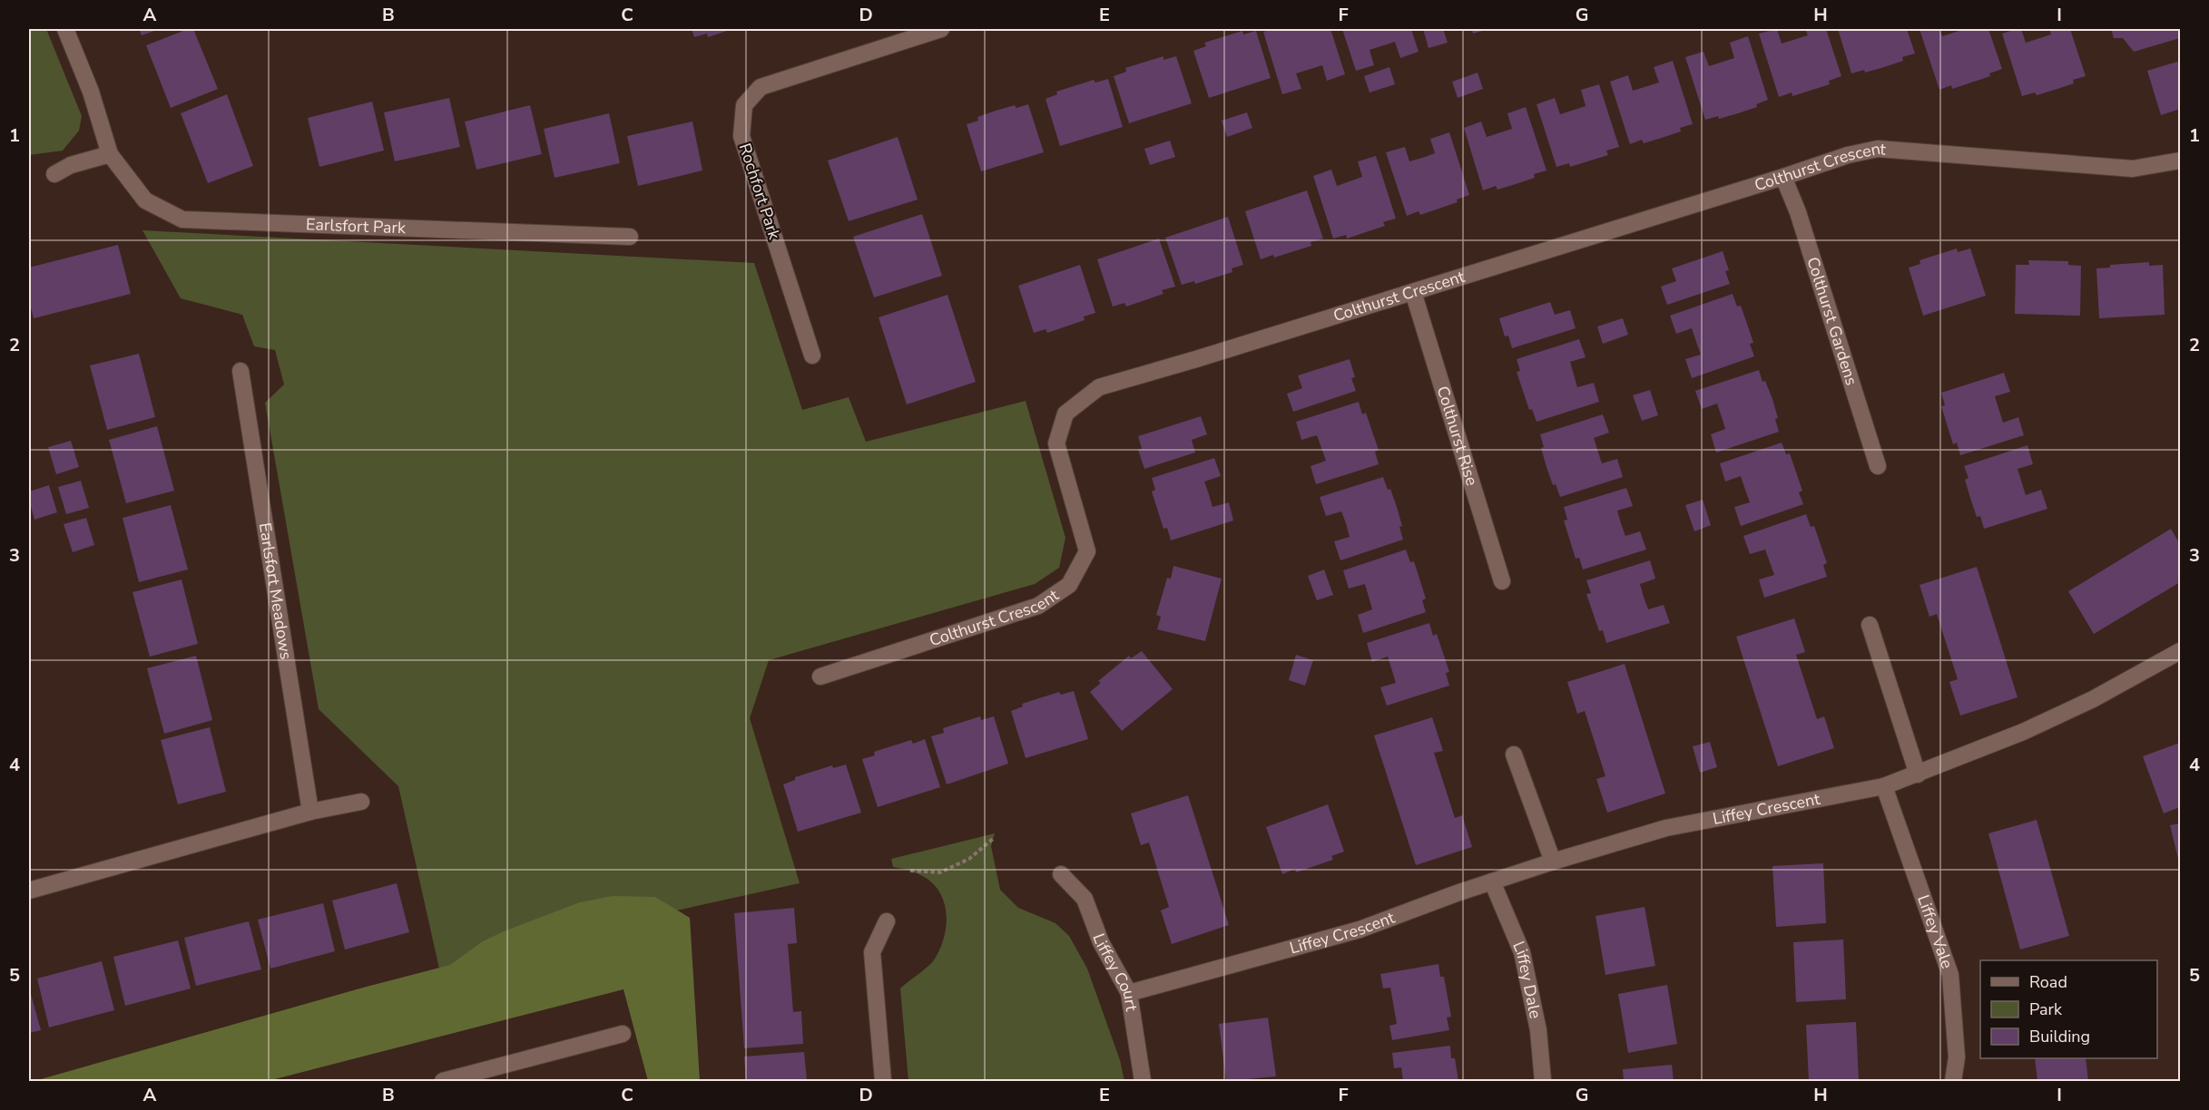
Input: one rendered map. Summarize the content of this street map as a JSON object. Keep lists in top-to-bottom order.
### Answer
{
  "streets": {
    "street": [
      "Colthurst Crescent",
      "Rochfort Park",
      "Earlsfort Park",
      "Colthurst Gardens",
      "Colthurst Rise",
      "Earlsfort Meadows",
      "Liffey Crescent",
      "Liffey Vale",
      "Liffey Court",
      "Liffey Dale"
    ]
  },
  "crossings": [
    ["Colthurst Crescent", "Colthurst Gardens"],
    ["Colthurst Crescent", "Colthurst Rise"],
    ["Liffey Crescent", "Liffey Vale"],
    ["Liffey Crescent", "Liffey Court"],
    ["Liffey Crescent", "Liffey Dale"]
  ],
  "legend": ["Road", "Park", "Building"],
  "grid": {
    "columns": [
      "A",
      "B",
      "C",
      "D",
      "E",
      "F",
      "G",
      "H",
      "I"
    ],
    "rows": [
      "1",
      "2",
      "3",
      "4",
      "5"
    ]
  }
}
